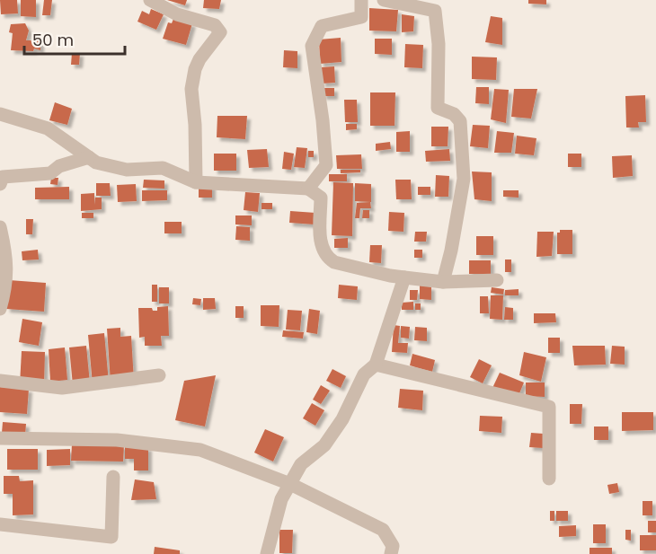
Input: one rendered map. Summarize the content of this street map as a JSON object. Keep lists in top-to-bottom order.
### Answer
{
  "scale_bar": "50 m"
}
